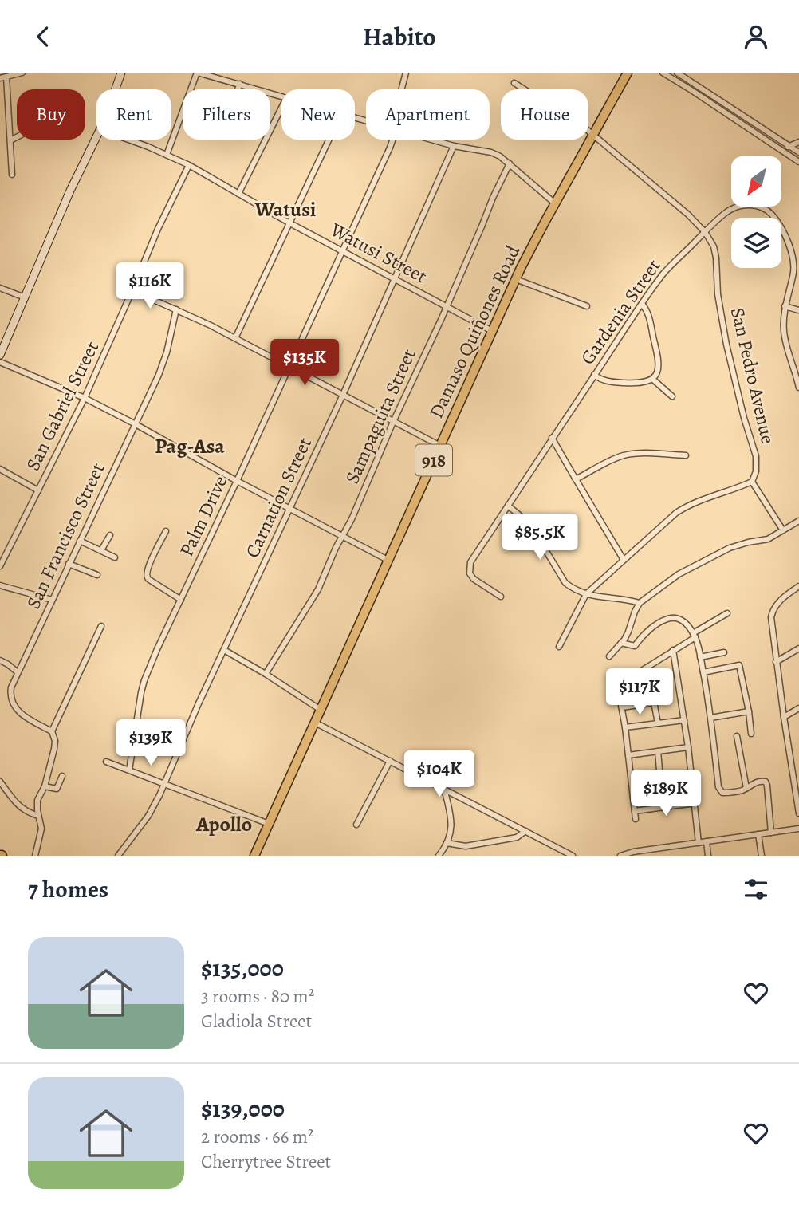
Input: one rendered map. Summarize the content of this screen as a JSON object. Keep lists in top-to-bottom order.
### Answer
{
  "streets": {
    "main road": ["Damaso Quiñones Road", "918"],
    "street": [
      "Watusi Street",
      "Gardenia Street",
      "San Pedro Avenue",
      "San Gabriel Street",
      "Sampaguita Street",
      "Carnation Street",
      "Palm Drive",
      "San Francisco Street"
    ]
  },
  "crossings": [
    ["Watusi Street", "Damaso Quiñones Road"],
    ["Watusi Street", "San Gabriel Street"],
    ["Watusi Street", "Sampaguita Street"],
    ["Watusi Street", "Carnation Street"],
    ["Watusi Street", "Palm Drive"],
    ["Gardenia Street", "San Pedro Avenue"],
    ["Damaso Quiñones Road", "San Pedro Avenue"]
  ],
  "districts": ["Watusi", "Pag-Asa", "Apollo"],
  "north": "bottom left",
  "page": {
    "header": "Habito",
    "chip": [
      "Buy",
      "Rent",
      "Filters",
      "New",
      "Apartment",
      "House"
    ],
    "price": [
      "$116K",
      "$135K",
      "$85.5K",
      "$117K",
      "$139K",
      "$104K",
      "$189K"
    ],
    "heading": "7 homes",
    "list": [
      {
        "name": "$135,000",
        "note": "3 rooms · 80 m² · Gladiola Street"
      },
      {
        "name": "$139,000",
        "note": "2 rooms · 66 m² · Cherrytree Street"
      }
    ]
  }
}
